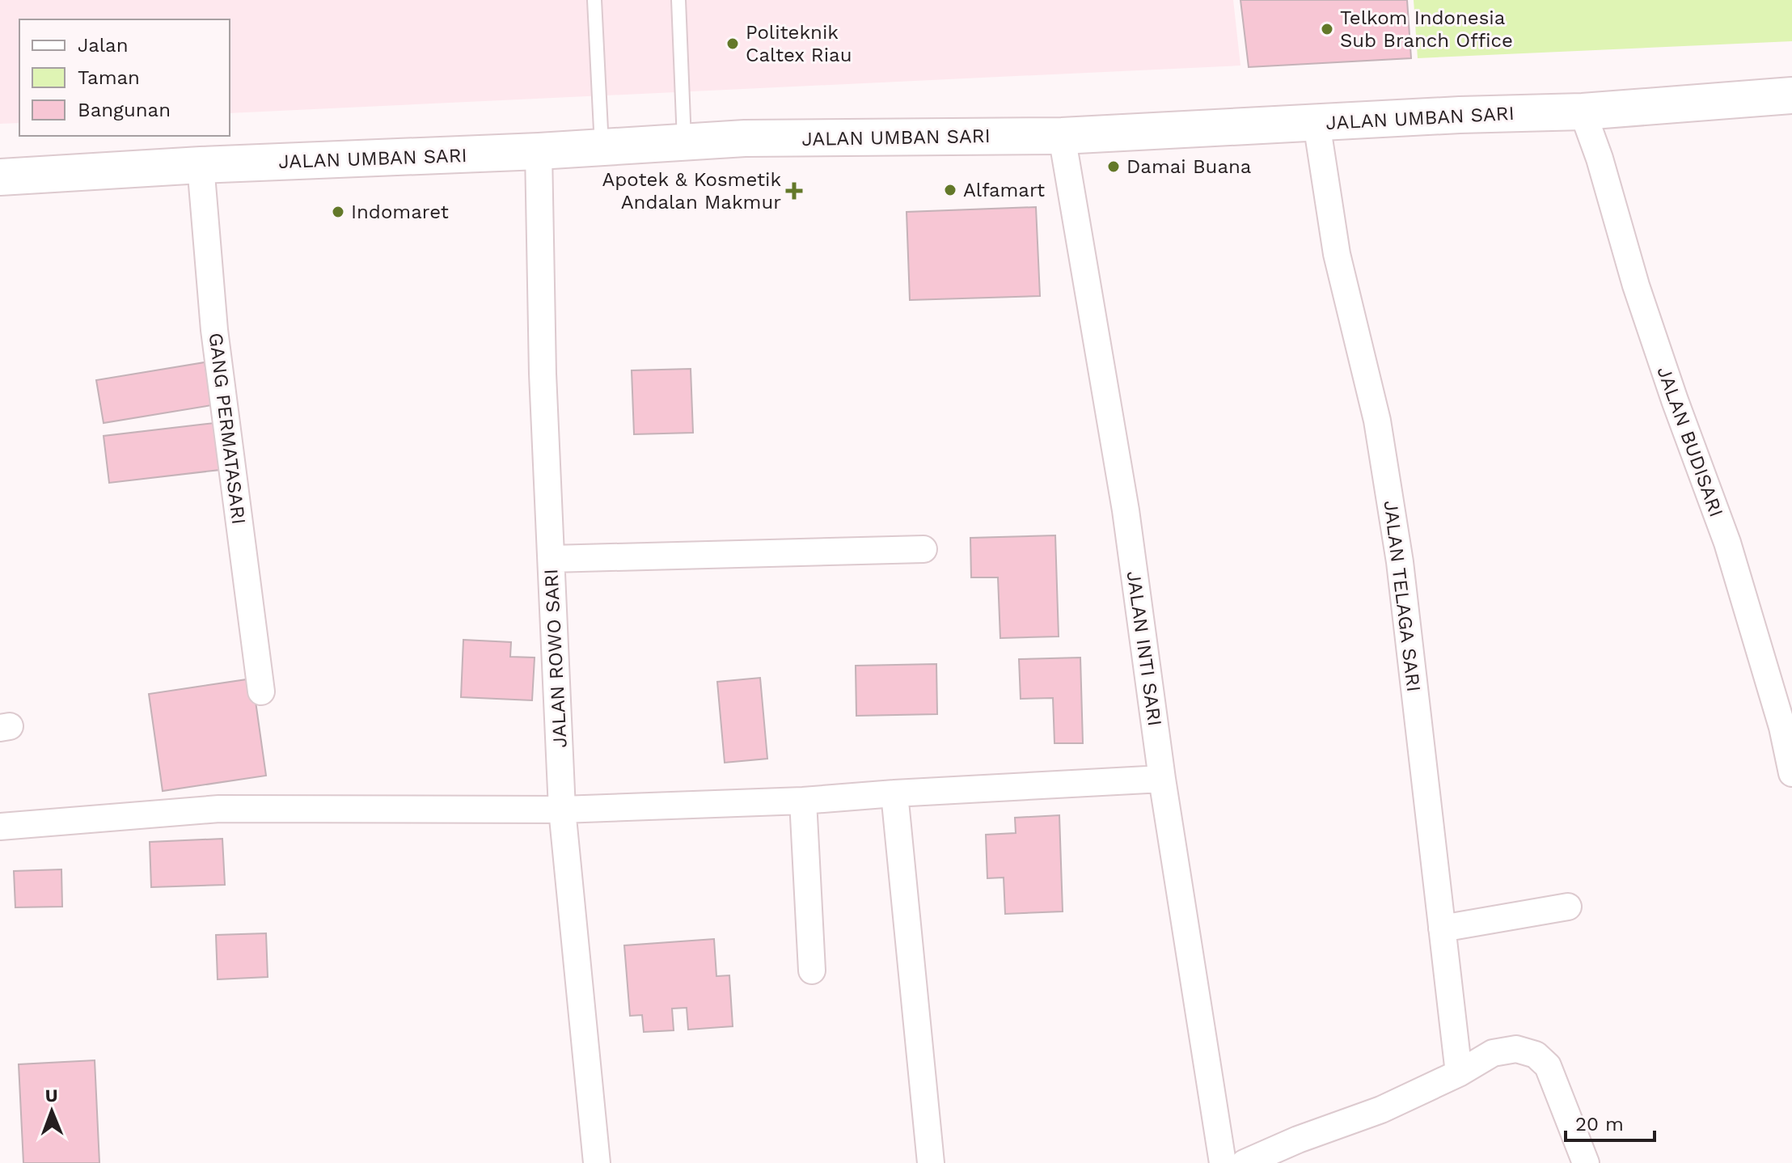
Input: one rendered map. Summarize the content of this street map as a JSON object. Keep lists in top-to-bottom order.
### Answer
{
  "streets": {
    "main road": ["JALAN UMBAN SARI"],
    "street": [
      "GANG PERMATASARI",
      "JALAN BUDISARI",
      "JALAN TELAGA SARI",
      "JALAN INTI SARI",
      "JALAN ROWO SARI"
    ]
  },
  "crossings": [
    ["JALAN UMBAN SARI", "GANG PERMATASARI"],
    ["JALAN UMBAN SARI", "JALAN BUDISARI"],
    ["JALAN UMBAN SARI", "JALAN TELAGA SARI"],
    ["JALAN UMBAN SARI", "JALAN INTI SARI"],
    ["JALAN UMBAN SARI", "JALAN ROWO SARI"]
  ],
  "places": {
    "other": [
      "Telkom Indonesia Sub Branch Office",
      "Politeknik Caltex Riau",
      "Damai Buana",
      "Alfamart",
      "Indomaret"
    ],
    "health": ["Apotek & Kosmetik Andalan Makmur"]
  },
  "legend": ["Jalan", "Taman", "Bangunan"],
  "scale_bar": "20 m",
  "north": "top"
}
